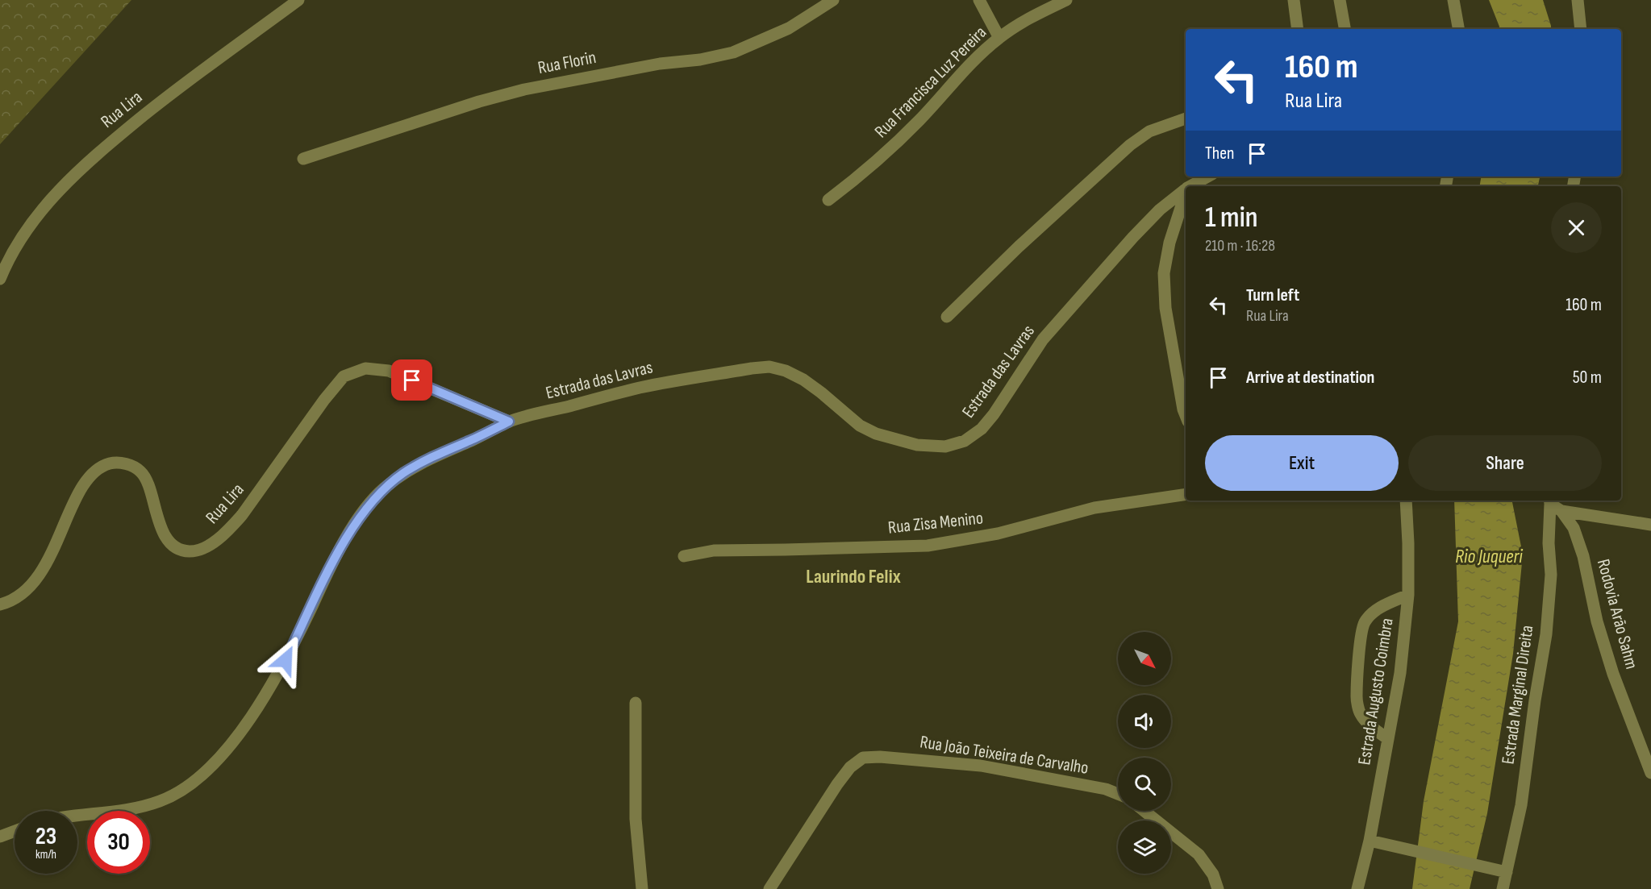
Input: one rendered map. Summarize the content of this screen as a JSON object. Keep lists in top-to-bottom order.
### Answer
{
  "streets": {
    "street": [
      "Rua Florin",
      "Rua Francisca Luz Pereira",
      "Rua Lira",
      "Estrada das Lavras",
      "Rua Zisa Menino",
      "Rodovia Arão Sahm",
      "Estrada Augusto Coimbra",
      "Estrada Marginal Direita",
      "Rua João Teixeira de Carvalho"
    ]
  },
  "crossings": [
    ["Rua Lira", "Estrada das Lavras"],
    ["Rodovia Arão Sahm", "Estrada Marginal Direita"]
  ],
  "districts": ["Laurindo Felix"],
  "water": ["Rio Juqueri"],
  "north": "bottom right",
  "page": {
    "turn": ["160 m", "Rua Lira"],
    "then": "Then",
    "heading": ["1 min", "210 m · 16:28"],
    "list": [
      {
        "name": "Turn left",
        "note": "Rua Lira",
        "value": "160 m"
      },
      {
        "name": "Arrive at destination",
        "value": "50 m"
      }
    ],
    "buttons": ["Exit", "Share"],
    "speed": "23 km/h",
    "limit": "30"
  }
}
